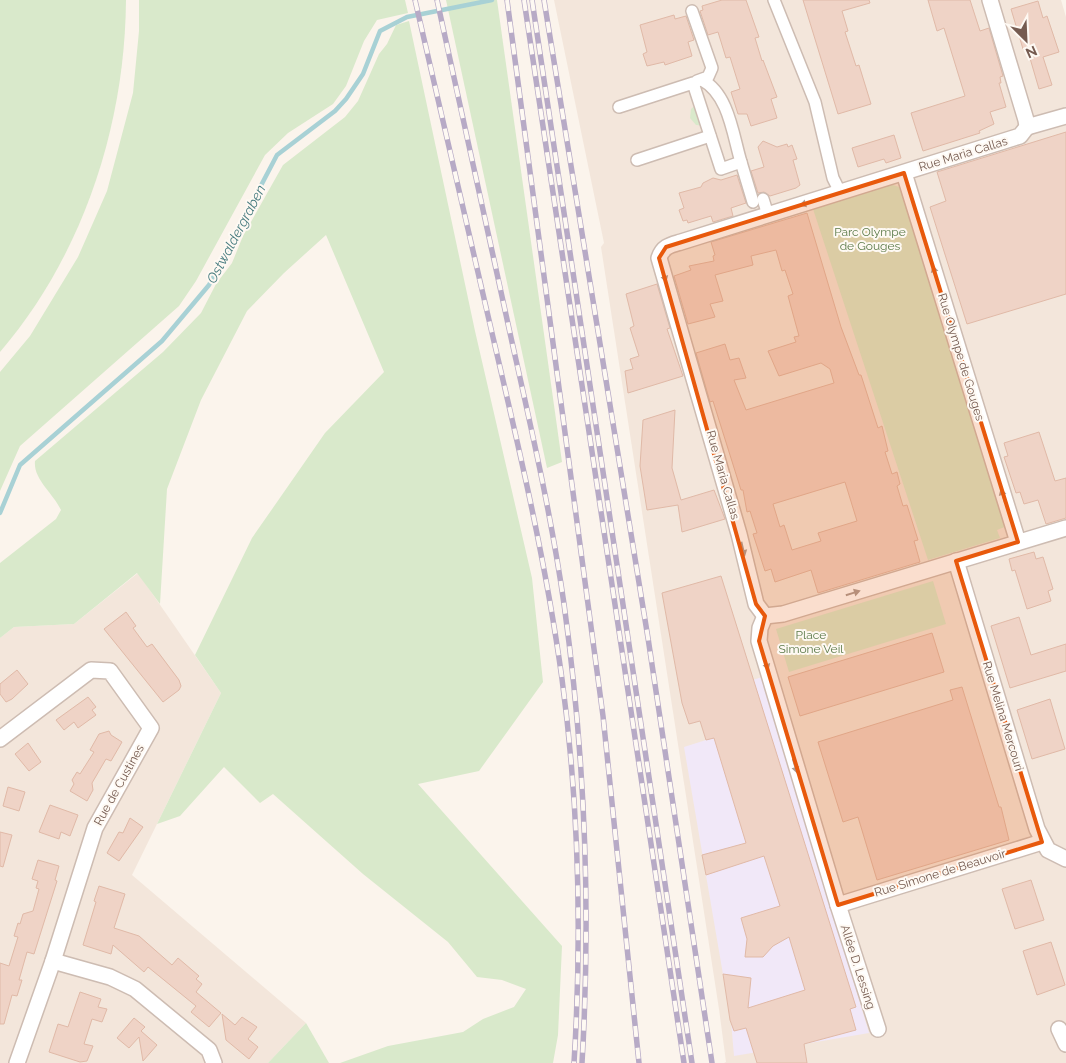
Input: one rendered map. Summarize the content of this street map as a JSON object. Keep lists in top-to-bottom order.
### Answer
{
  "streets": {
    "street": [
      "Rue Maria Callas",
      "Rue Olympe de Gouges",
      "Rue Melina Mercouri",
      "Rue de Custines",
      "Rue Simone de Beauvoir",
      "Allée D. Lessing"
    ]
  },
  "crossings": [
    ["Rue Maria Callas", "Rue Olympe de Gouges"],
    ["Rue Maria Callas", "Allée D. Lessing"],
    ["Rue Melina Mercouri", "Rue Simone de Beauvoir"],
    ["Rue Simone de Beauvoir", "Allée D. Lessing"]
  ],
  "one_way": ["Rue Olympe de Gouges", "Allée D. Lessing"],
  "water": ["Ostwaldergraben"],
  "parks": ["Parc Olympe de Gouges", "Place Simone Veil"],
  "north": "bottom right"
}
